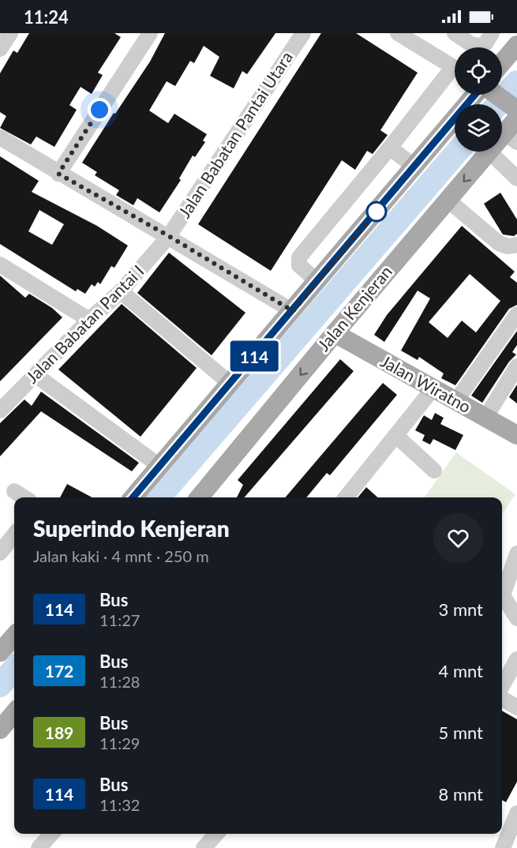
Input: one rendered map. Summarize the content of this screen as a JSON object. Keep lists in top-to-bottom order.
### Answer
{
  "streets": {
    "main road": ["Jalan Kenjeran", "Jalan Wiratno"],
    "street": ["Jalan Babatan Pantai Utara", "Jalan Babatan Pantai I"]
  },
  "crossings": [
    ["Jalan Babatan Pantai Utara", "Jalan Babatan Pantai I"],
    ["Jalan Kenjeran", "Jalan Wiratno"]
  ],
  "lines": ["bus line 114"],
  "page": {
    "status": "11:24",
    "on_map": "114",
    "heading": ["Superindo Kenjeran", "Jalan kaki · 4 mnt · 250 m"],
    "list": [
      {
        "mark": "114",
        "name": "Bus",
        "note": "11:27",
        "value": "3 mnt"
      },
      {
        "mark": "172",
        "name": "Bus",
        "note": "11:28",
        "value": "4 mnt"
      },
      {
        "mark": "189",
        "name": "Bus",
        "note": "11:29",
        "value": "5 mnt"
      },
      {
        "mark": "114",
        "name": "Bus",
        "note": "11:32",
        "value": "8 mnt"
      }
    ]
  }
}
